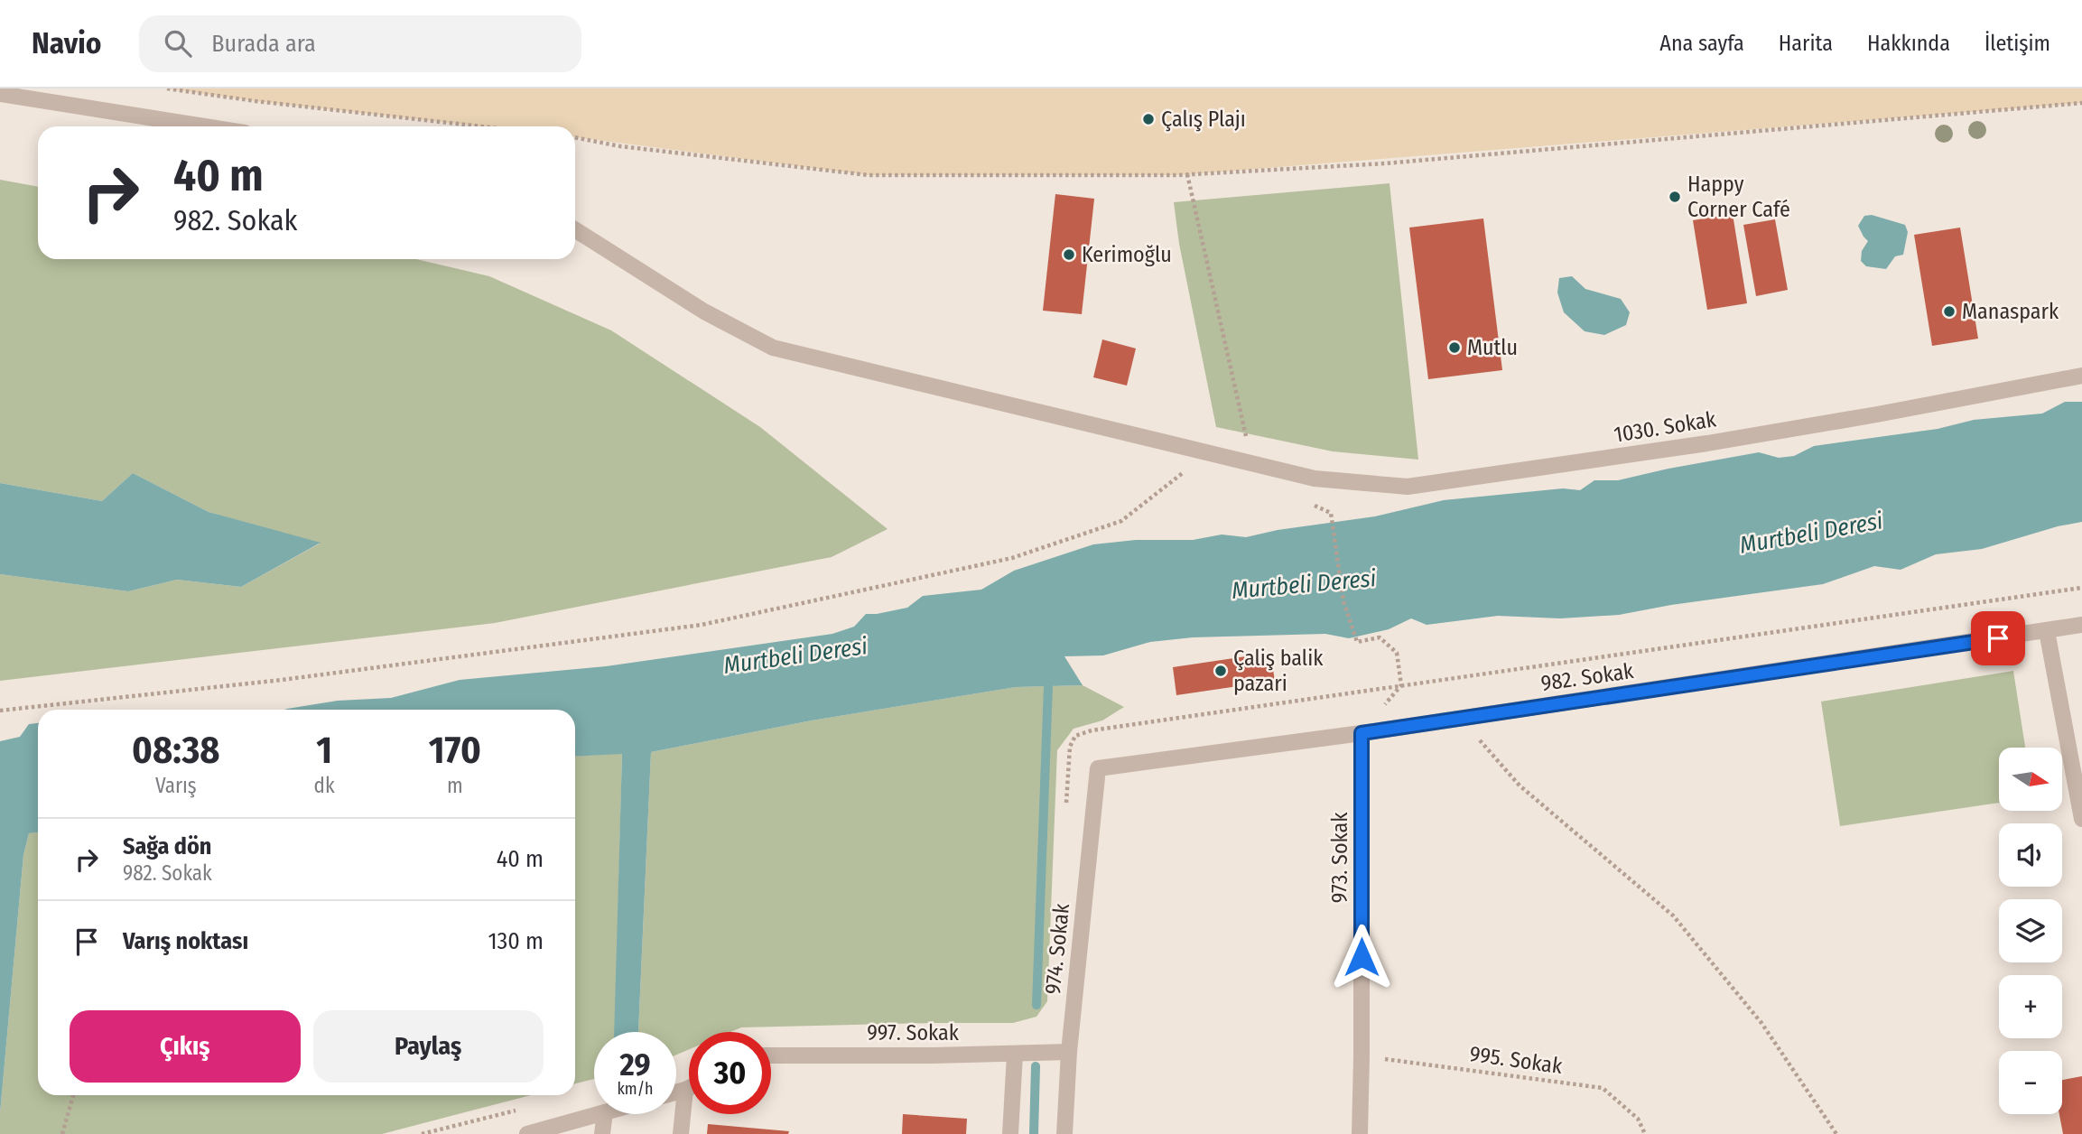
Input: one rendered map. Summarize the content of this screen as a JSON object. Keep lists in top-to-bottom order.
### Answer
{
  "streets": {
    "street": [
      "1030. Sokak",
      "982. Sokak",
      "973. Sokak",
      "974. Sokak",
      "997. Sokak"
    ],
    "path": ["995. Sokak"]
  },
  "crossings": [
    ["982. Sokak", "973. Sokak"],
    ["982. Sokak", "974. Sokak"],
    ["973. Sokak", "995. Sokak"],
    ["974. Sokak", "997. Sokak"]
  ],
  "water": ["Murtbeli Deresi"],
  "places": [
    "Çalış Plajı",
    "Happy Corner Café",
    "Kerimoğlu",
    "Manaspark",
    "Mutlu",
    "Çaliş balik pazari"
  ],
  "north": "right",
  "page": {
    "header": "Navio",
    "search": "Burada ara",
    "nav": [
      "Ana sayfa",
      "Harita",
      "Hakkında",
      "İletişim"
    ],
    "turn": ["40 m", "982. Sokak"],
    "eta": [
      "08:38",
      "Varış",
      "1",
      "dk",
      "170",
      "m"
    ],
    "map_buttons": ["+", "−"],
    "list": [
      {
        "name": "Sağa dön",
        "note": "982. Sokak",
        "value": "40 m"
      },
      {
        "name": "Varış noktası",
        "value": "130 m"
      }
    ],
    "buttons": ["Çıkış", "Paylaş"],
    "speed": "29 km/h",
    "limit": "30"
  }
}
